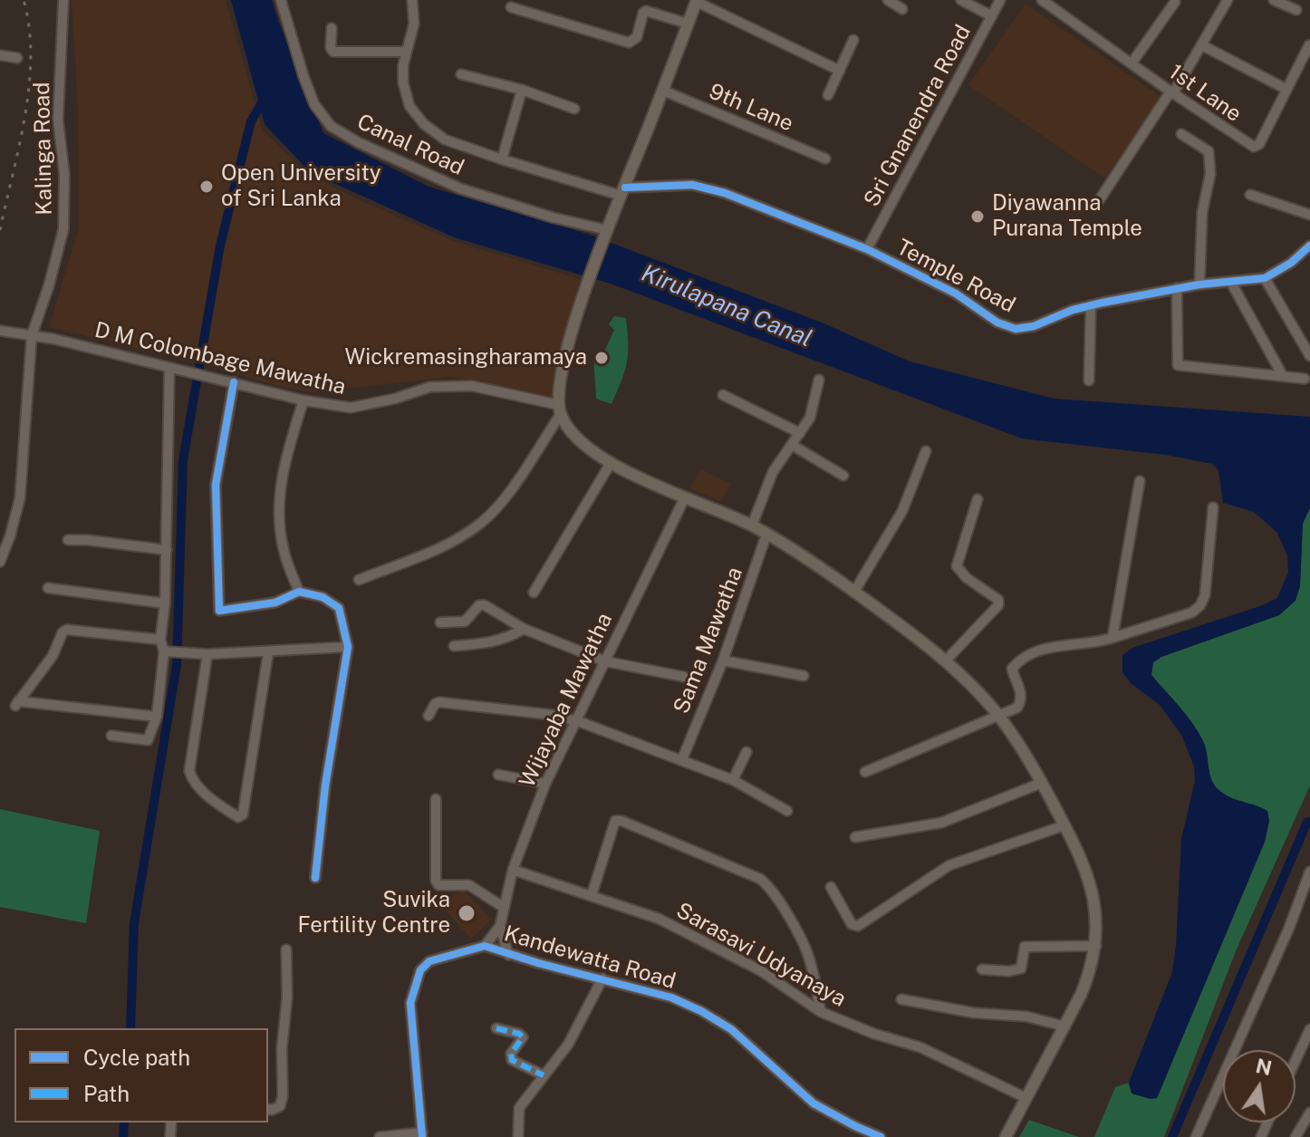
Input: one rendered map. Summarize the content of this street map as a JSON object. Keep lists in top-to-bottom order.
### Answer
{
  "streets": {
    "street": [
      "1st Lane",
      "9th Lane",
      "Sri Gnanendra Road",
      "Canal Road",
      "Kalinga Road",
      "Temple Road",
      "D M Colombage Mawatha",
      "Sama Mawatha",
      "Wijayaba Mawatha",
      "Sarasavi Udyanaya",
      "Kandewatta Road"
    ]
  },
  "crossings": [
    ["Sri Gnanendra Road", "Temple Road"],
    ["Kalinga Road", "D M Colombage Mawatha"],
    ["Wijayaba Mawatha", "Sarasavi Udyanaya"],
    ["Wijayaba Mawatha", "Kandewatta Road"]
  ],
  "water": ["Kirulapana Canal"],
  "places": [
    "Open University of Sri Lanka",
    "Diyawanna Purana Temple",
    "Wickremasingharamaya",
    "Suvika Fertility Centre"
  ],
  "legend": ["Cycle path", "Path"],
  "north": "top"
}
